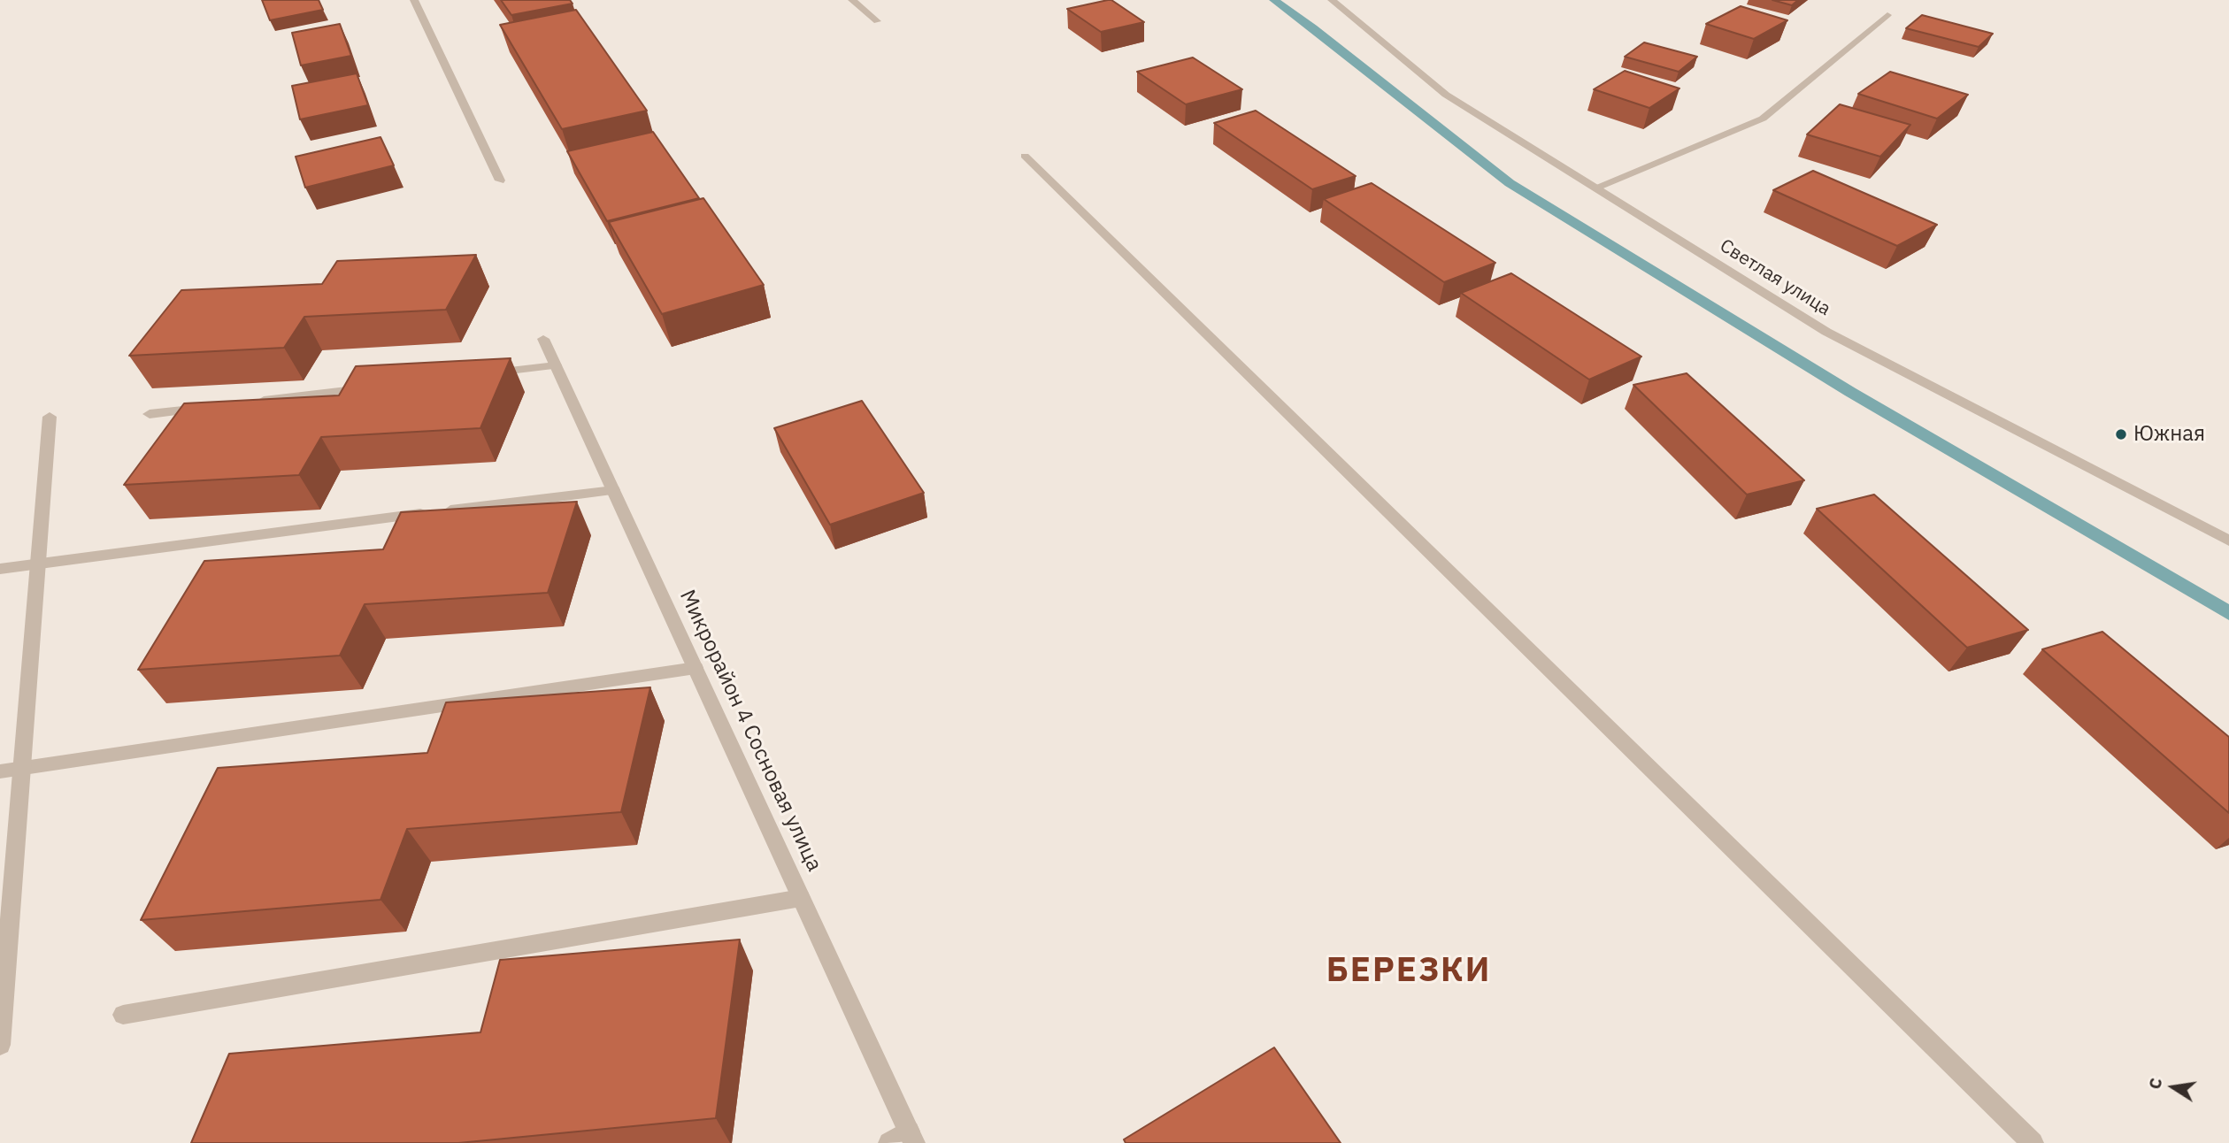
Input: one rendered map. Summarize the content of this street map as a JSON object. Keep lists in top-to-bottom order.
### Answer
{
  "streets": {
    "street": ["Светлая улица", "Микрорайон 4 Сосновая улица"]
  },
  "districts": ["БЕРЕЗКИ"],
  "places": ["Южная"],
  "north": "left"
}
